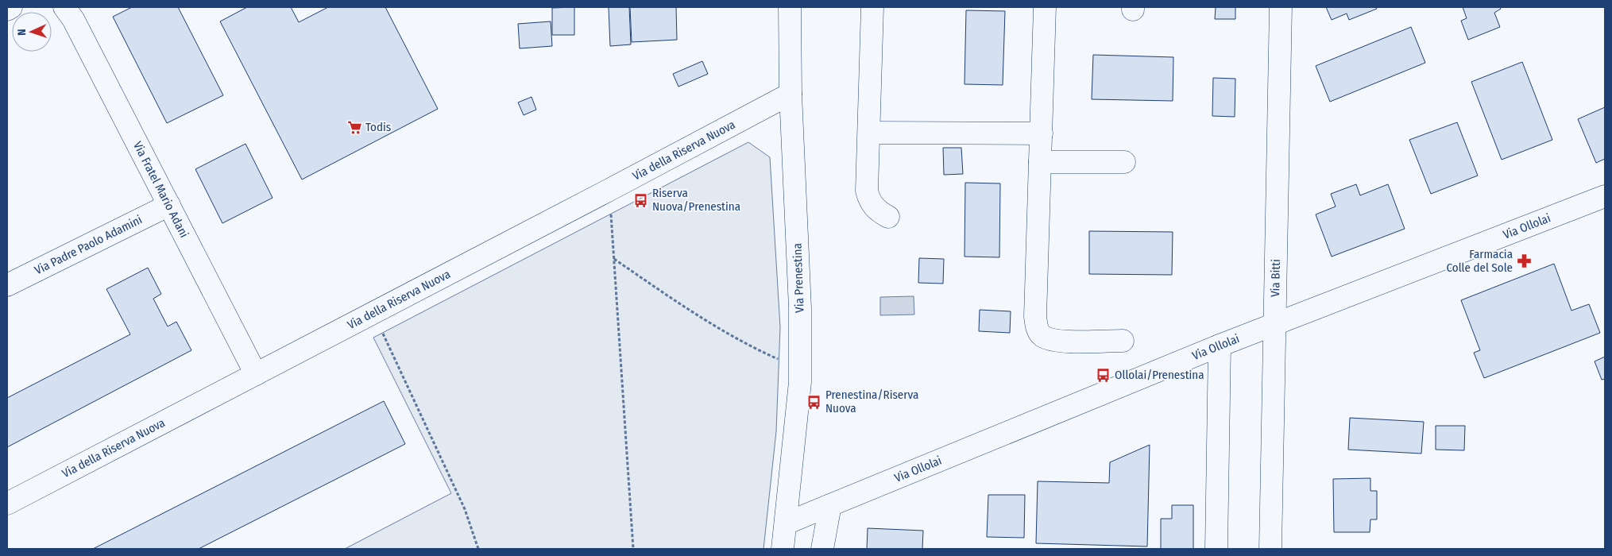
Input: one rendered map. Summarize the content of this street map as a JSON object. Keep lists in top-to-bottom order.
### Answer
{
  "streets": {
    "street": [
      "Via della Riserva Nuova",
      "Via Fratel Mario Adani",
      "Via Ollolai",
      "Via Padre Paolo Adamini",
      "Via Prenestina",
      "Via Bitti"
    ]
  },
  "crossings": [
    ["Via della Riserva Nuova", "Via Fratel Mario Adani"],
    ["Via della Riserva Nuova", "Via Prenestina"],
    ["Via Fratel Mario Adani", "Via Padre Paolo Adamini"],
    ["Via Ollolai", "Via Prenestina"],
    ["Via Ollolai", "Via Bitti"]
  ],
  "places": {
    "supermarket": ["Todis"],
    "bus stop": ["Riserva Nuova/Prenestina", "Ollolai/Prenestina", "Prenestina/Riserva Nuova"],
    "pharmacy": ["Farmacia Colle del Sole"]
  },
  "north": "left"
}
